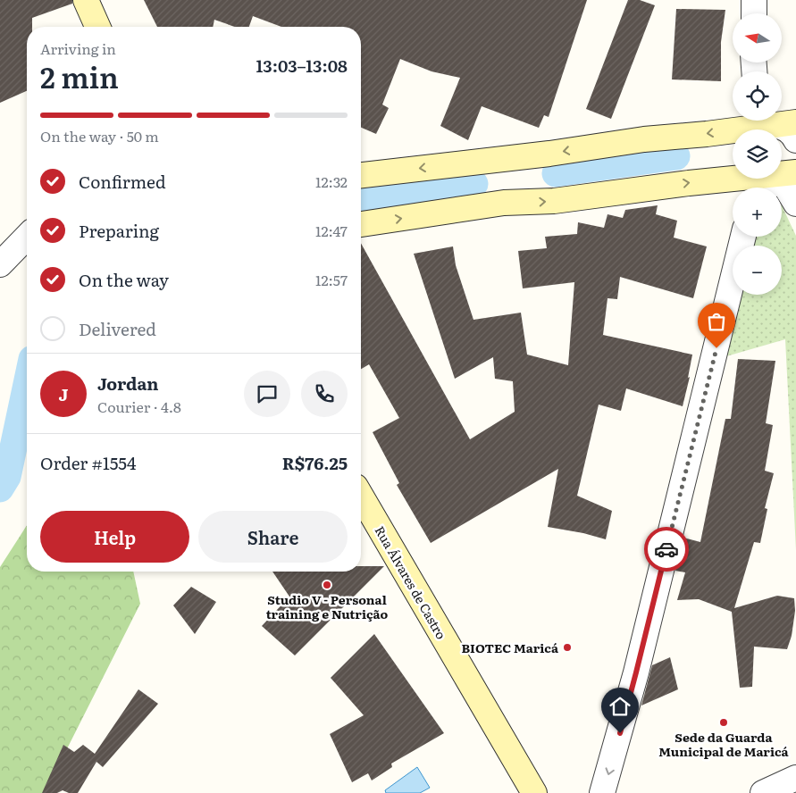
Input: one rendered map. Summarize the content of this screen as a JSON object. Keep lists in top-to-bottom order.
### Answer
{
  "streets": {
    "street": ["Rua Álvares de Castro"]
  },
  "places": ["Studio V - Personal training e Nutrição", "BIOTEC Maricá", "Sede da Guarda Municipal de Maricá"],
  "north": "left",
  "page": {
    "map_buttons": ["+", "−"],
    "heading": ["2 min", "Arriving in", "13:03–13:08"],
    "panel": [
      "Jordan",
      "Courier · 4.8",
      "Order #1554",
      "R$76.25"
    ],
    "bar": "On the way · 50 m",
    "list": [
      ["Confirmed", "12:32"],
      ["Preparing", "12:47"],
      ["On the way", "12:57"],
      "Delivered"
    ],
    "round": "J",
    "buttons": ["Help", "Share"]
  }
}
